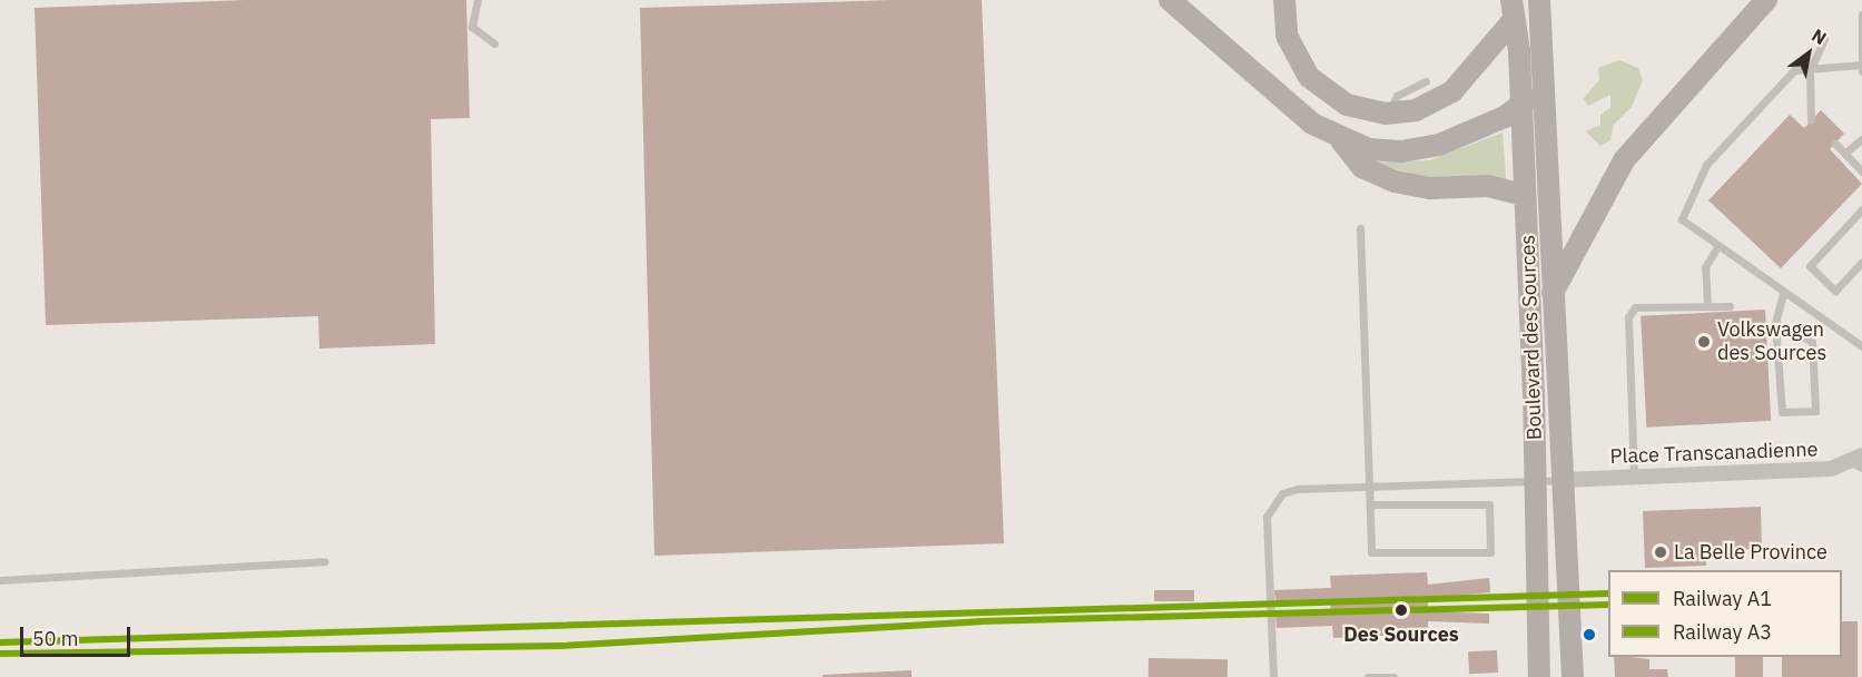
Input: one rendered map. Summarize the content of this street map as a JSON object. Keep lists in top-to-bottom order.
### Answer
{
  "streets": {
    "main road": ["Boulevard des Sources"],
    "street": ["Place Transcanadienne"]
  },
  "crossings": [
    ["Boulevard des Sources", "Place Transcanadienne"]
  ],
  "places": ["Volkswagen des Sources", "La Belle Province", "Des Sources"],
  "lines": ["rail line A3", "rail line A1"],
  "legend": ["Railway A1", "Railway A3"],
  "scale_bar": "50 m",
  "north": "top right"
}
